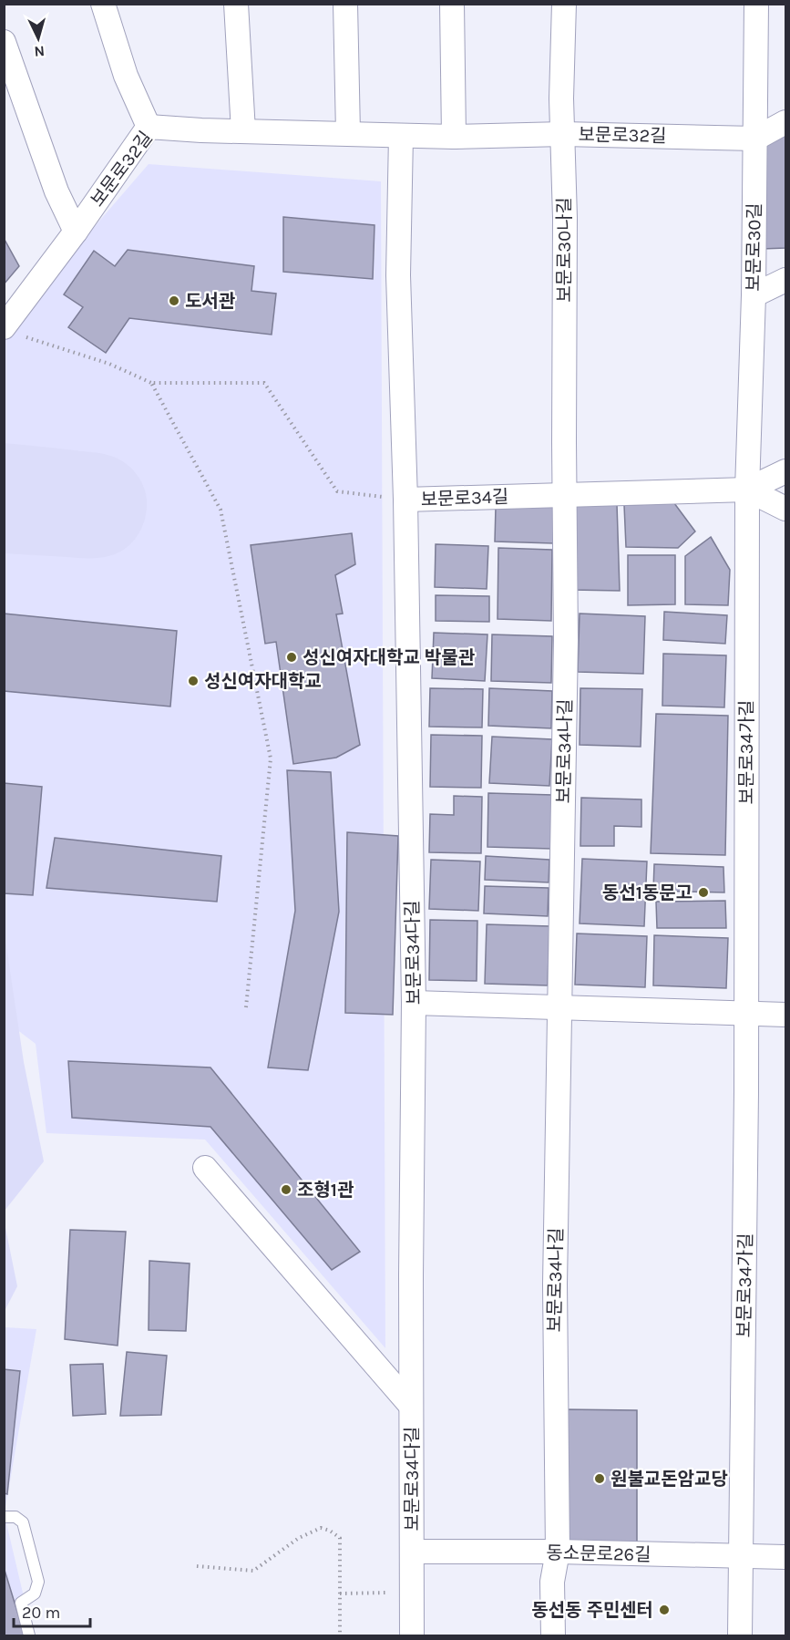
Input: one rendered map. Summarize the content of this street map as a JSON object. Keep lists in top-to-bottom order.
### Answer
{
  "streets": {
    "street": [
      "보문로32길",
      "보문로30길",
      "보문로30나길",
      "보문로34길",
      "보문로34나길",
      "보문로34가길",
      "보문로34다길",
      "동소문로26길"
    ]
  },
  "crossings": [
    ["보문로32길", "보문로30길"],
    ["보문로32길", "보문로30나길"],
    ["보문로32길", "보문로34길"],
    ["보문로30길", "보문로34길"],
    ["보문로30길", "보문로34가길"],
    ["보문로30나길", "보문로34길"],
    ["보문로30나길", "보문로34나길"],
    ["보문로34길", "보문로34나길"],
    ["보문로34길", "보문로34가길"],
    ["보문로34길", "보문로34다길"],
    ["보문로34나길", "동소문로26길"],
    ["보문로34가길", "동소문로26길"],
    ["보문로34다길", "동소문로26길"]
  ],
  "places": [
    "도서관",
    "성신여자대학교 박물관",
    "성신여자대학교",
    "동선1동문고",
    "조형1관",
    "원불교돈암교당",
    "동선동 주민센터"
  ],
  "scale_bar": "20 m",
  "north": "bottom"
}
